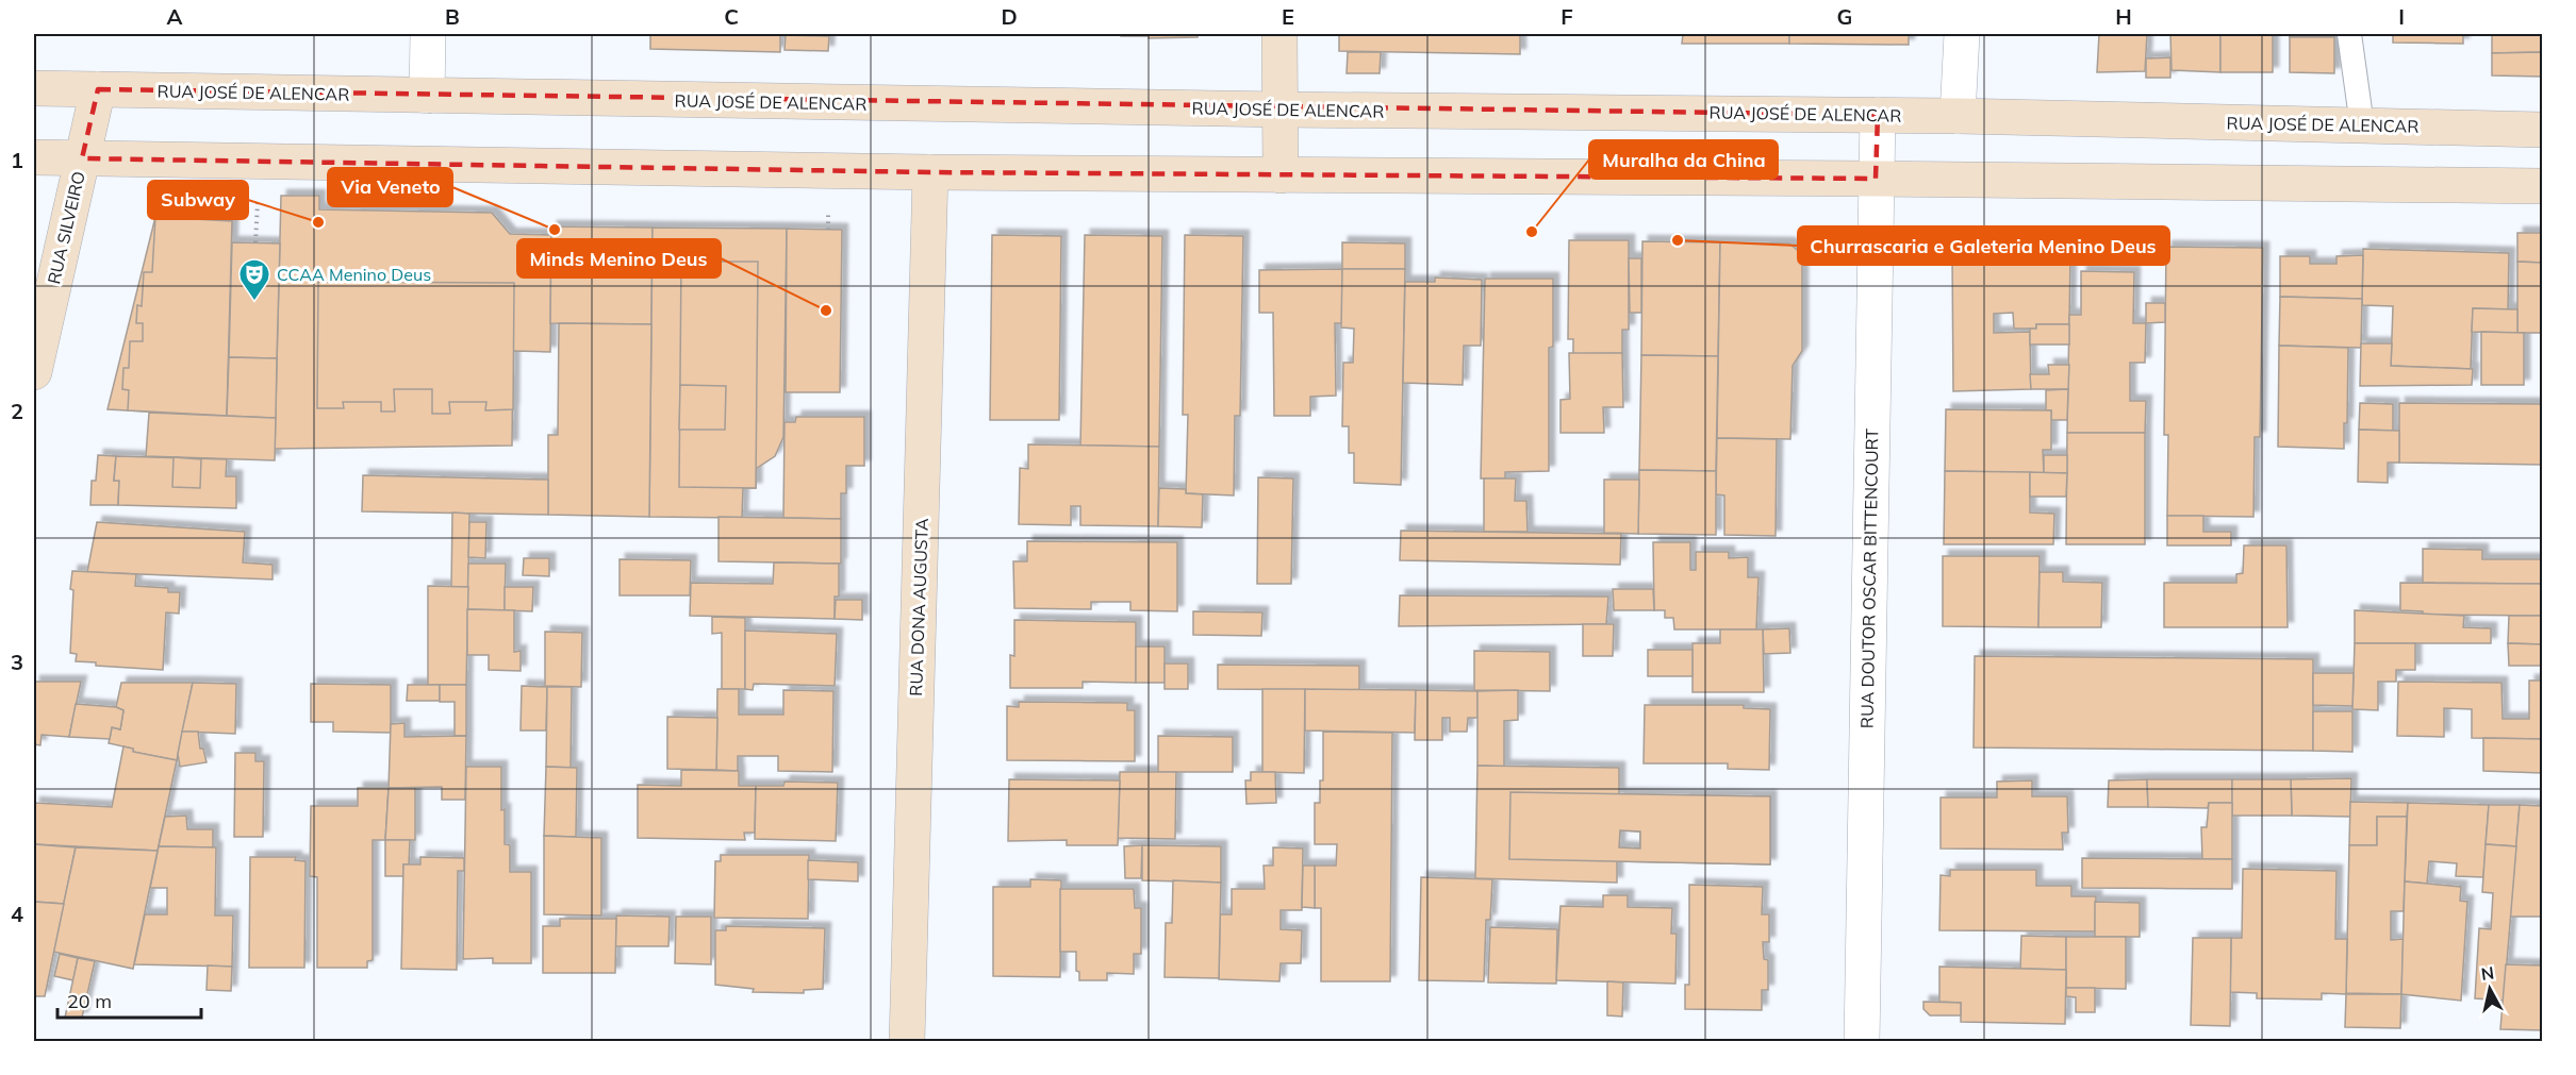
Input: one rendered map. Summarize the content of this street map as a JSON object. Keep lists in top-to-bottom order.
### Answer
{
  "streets": {
    "main road": ["RUA JOSÉ DE ALENCAR", "RUA SILVEIRO", "RUA DONA AUGUSTA"],
    "street": ["RUA DOUTOR OSCAR BITTENCOURT"]
  },
  "crossings": [
    ["RUA JOSÉ DE ALENCAR", "RUA SILVEIRO"],
    ["RUA JOSÉ DE ALENCAR", "RUA DOUTOR OSCAR BITTENCOURT"]
  ],
  "places": {
    "other": [
      "Subway",
      "Via Veneto",
      "Muralha da China",
      "Churrascaria e Galeteria Menino Deus",
      "Minds Menino Deus"
    ],
    "theatre": ["CCAA Menino Deus"]
  },
  "scale_bar": "20 m",
  "north": "top",
  "grid": {
    "columns": [
      "A",
      "B",
      "C",
      "D",
      "E",
      "F",
      "G",
      "H",
      "I"
    ],
    "rows": [
      "1",
      "2",
      "3",
      "4"
    ]
  }
}
